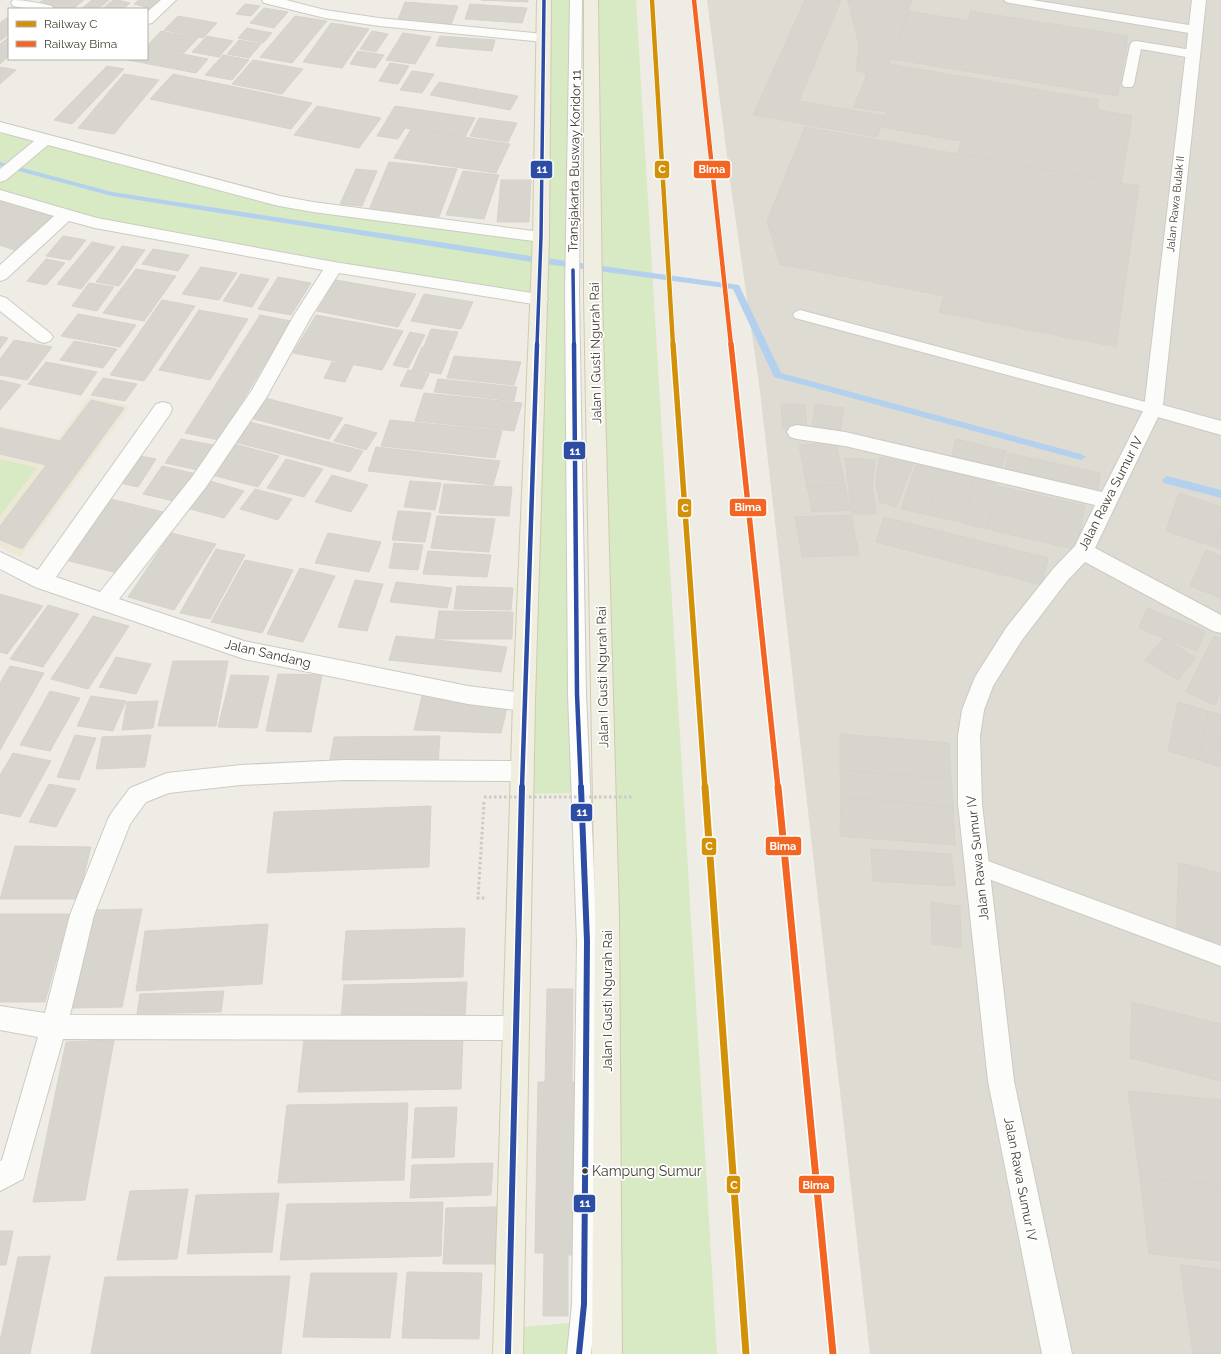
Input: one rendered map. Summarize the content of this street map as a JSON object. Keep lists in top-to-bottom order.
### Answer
{
  "streets": {
    "main road": ["Jalan I Gusti Ngurah Rai"],
    "street": ["Jalan Rawa Bulak II", "Jalan Rawa Sumur IV", "Jalan Sandang"],
    "lane": ["Transjakarta Busway Koridor 11"]
  },
  "crossings": [
    ["Transjakarta Busway Koridor 11", "Jalan I Gusti Ngurah Rai"],
    ["Jalan Rawa Bulak II", "Jalan Rawa Sumur IV"]
  ],
  "places": ["Kampung Sumur"],
  "lines": ["rail line C", "rail line Bima", "transit line 11"],
  "legend": ["Railway C", "Railway Bima"]
}
